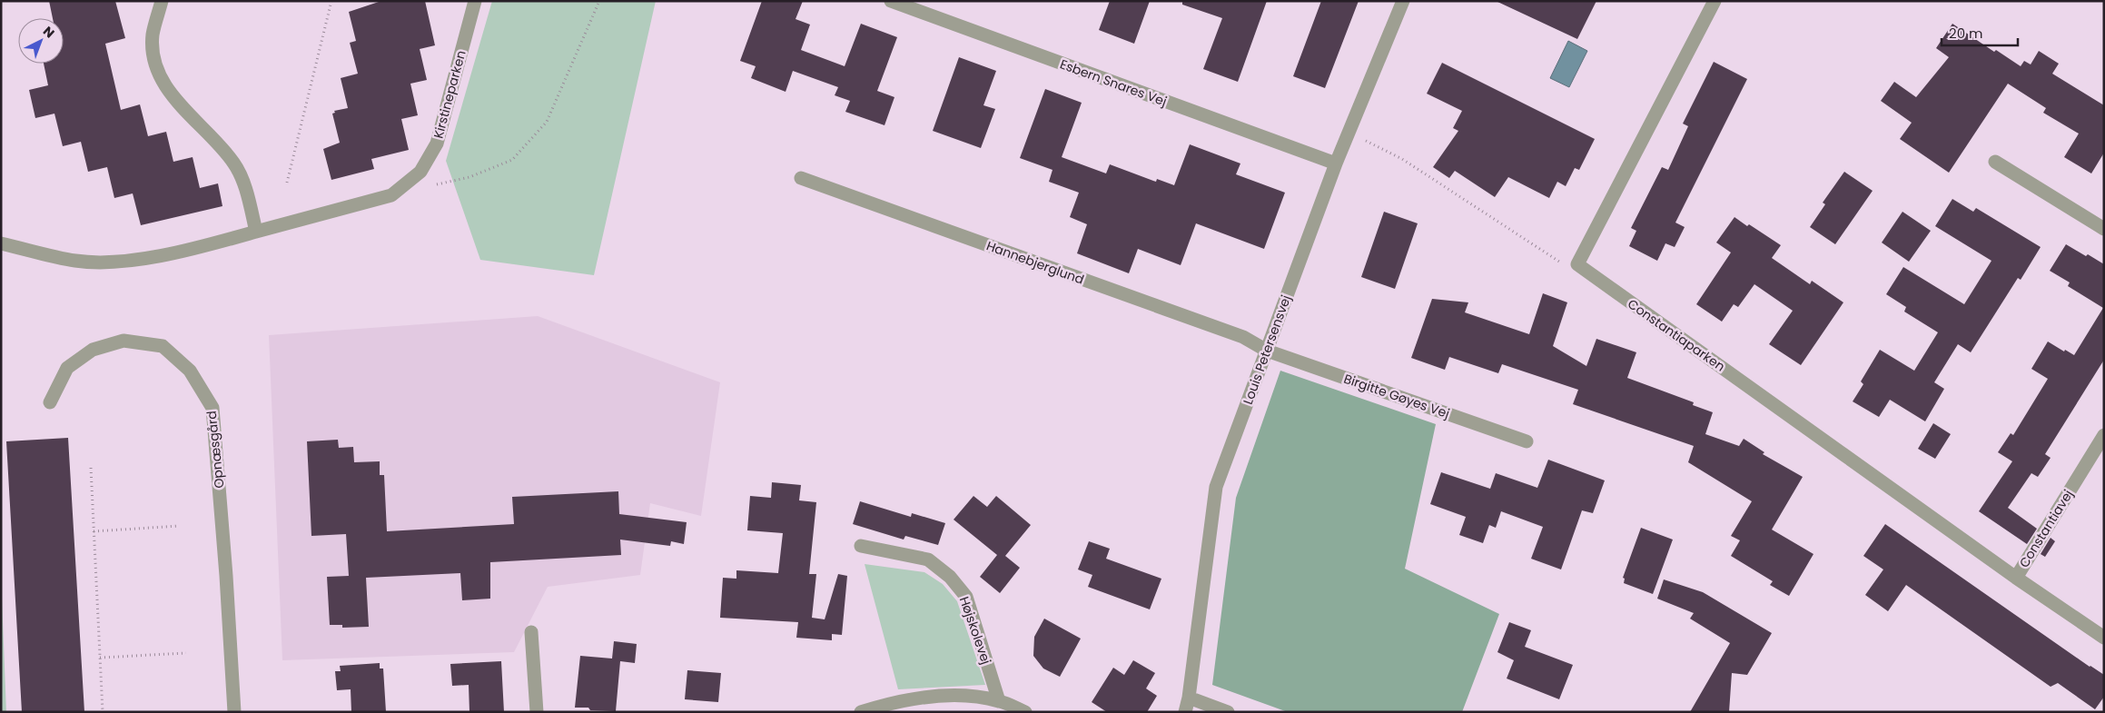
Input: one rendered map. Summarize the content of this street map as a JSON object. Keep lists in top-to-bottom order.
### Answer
{
  "streets": {
    "street": [
      "Esbern Snares Vej",
      "Kirstineparken",
      "Hannebjerglund",
      "Constantiaparken",
      "Louis Petersensvej",
      "Birgitte Gøyes Vej",
      "Opnæsgård",
      "Constantiavej",
      "Højskolevej"
    ]
  },
  "crossings": [
    ["Esbern Snares Vej", "Louis Petersensvej"],
    ["Hannebjerglund", "Louis Petersensvej"],
    ["Hannebjerglund", "Birgitte Gøyes Vej"],
    ["Constantiaparken", "Constantiavej"],
    ["Louis Petersensvej", "Birgitte Gøyes Vej"]
  ],
  "scale_bar": "20 m",
  "north": "top right"
}
